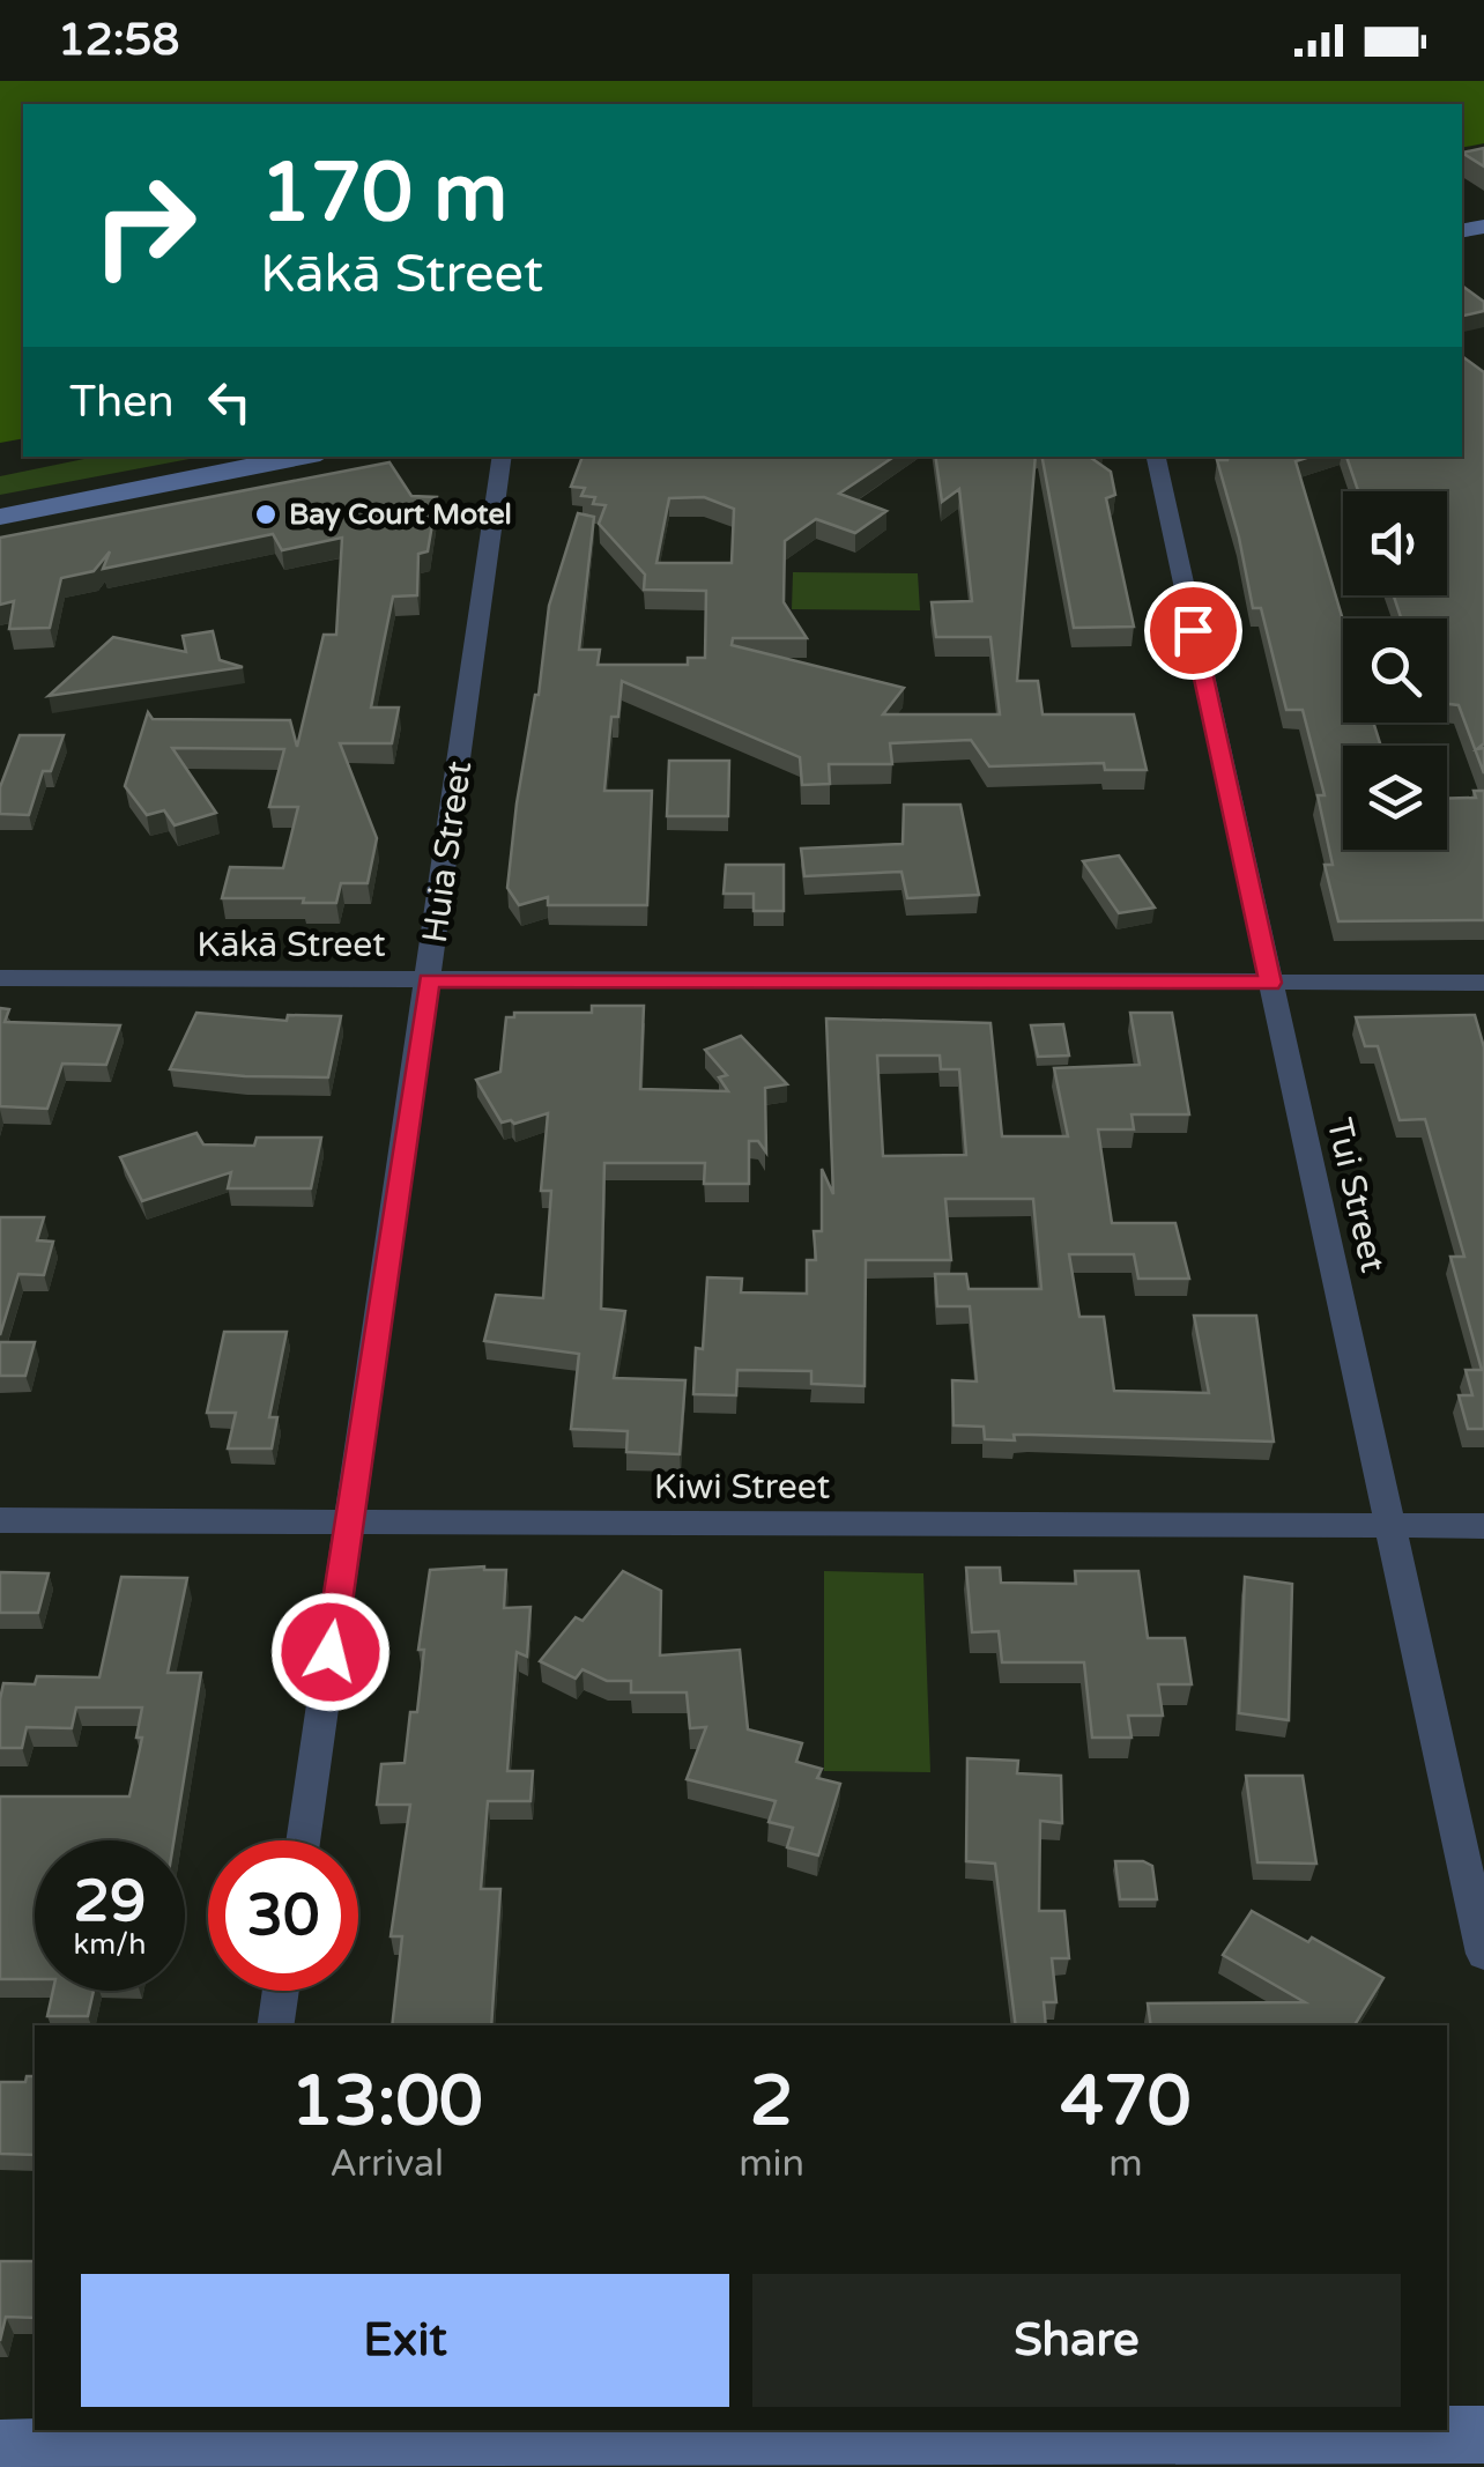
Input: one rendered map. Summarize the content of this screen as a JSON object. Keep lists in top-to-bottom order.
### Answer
{
  "streets": {
    "street": [
      "Huia Street",
      "Kākā Street",
      "Tui Street",
      "Kiwi Street"
    ]
  },
  "crossings": [
    ["Huia Street", "Kākā Street"],
    ["Huia Street", "Kiwi Street"],
    ["Kākā Street", "Tui Street"],
    ["Tui Street", "Kiwi Street"]
  ],
  "places": ["Bay Court Motel"],
  "page": {
    "status": "12:58",
    "turn": ["170 m", "Kākā Street"],
    "then": "Then",
    "speed": "29 km/h",
    "limit": "30",
    "eta": [
      "13:00",
      "Arrival",
      "2",
      "min",
      "470",
      "m"
    ],
    "buttons": ["Exit", "Share"]
  }
}
